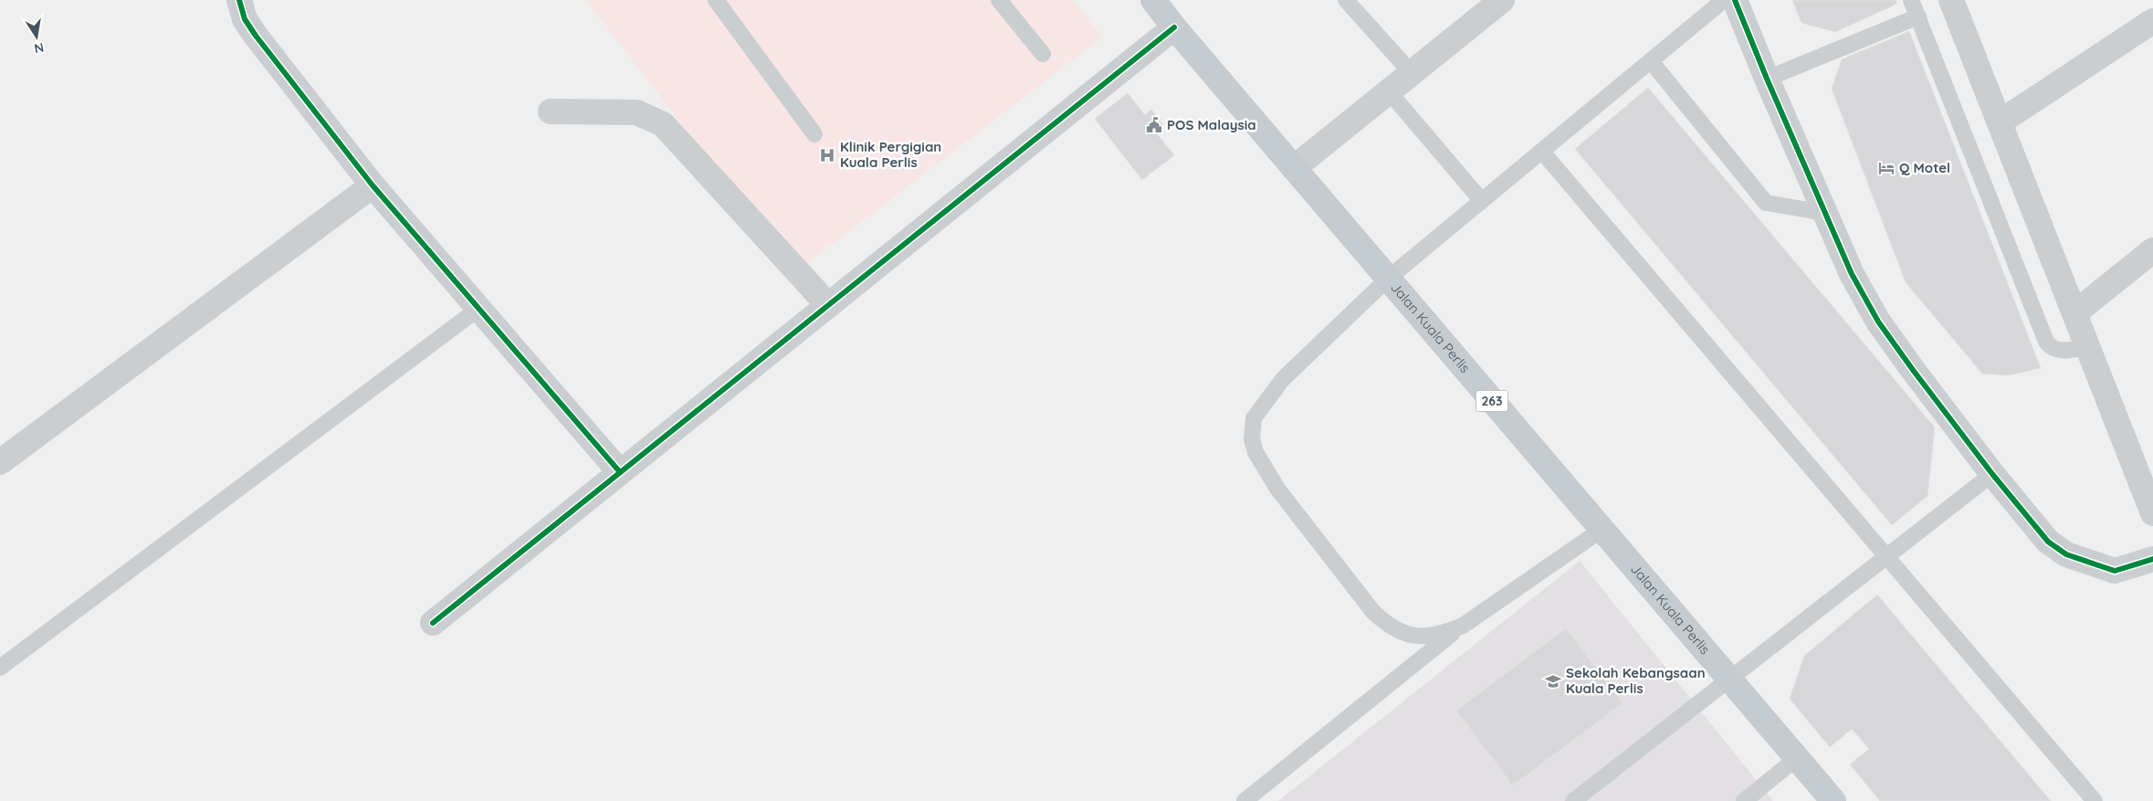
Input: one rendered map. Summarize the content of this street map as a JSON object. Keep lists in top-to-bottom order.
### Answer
{
  "streets": {
    "main road": ["Jalan Kuala Perlis", "263"]
  },
  "places": {
    "public building": ["POS Malaysia"],
    "hospital": ["Klinik Pergigian Kuala Perlis"],
    "hotel": ["Q Motel"],
    "school or university": ["Sekolah Kebangsaan Kuala Perlis"]
  },
  "north": "bottom"
}
